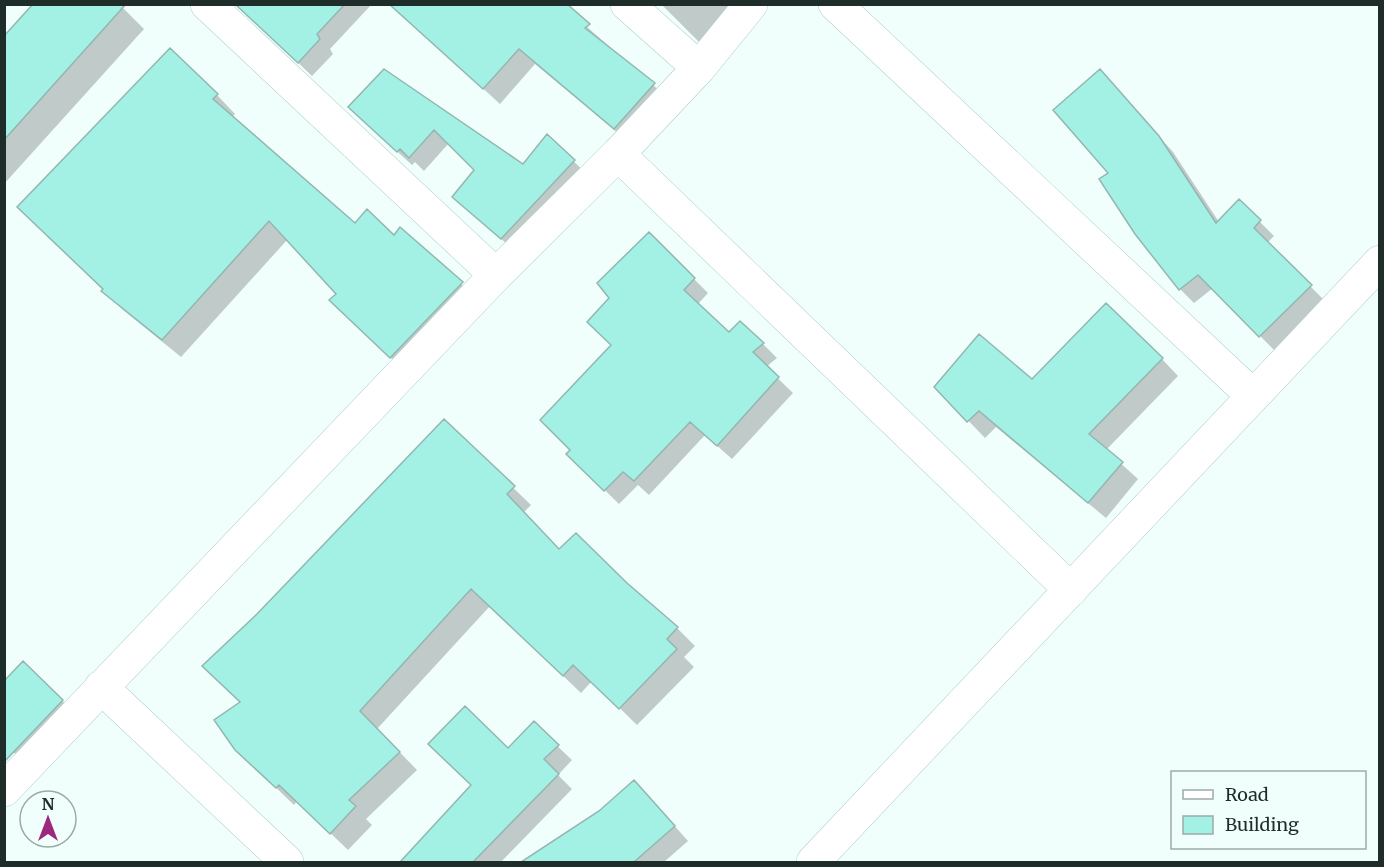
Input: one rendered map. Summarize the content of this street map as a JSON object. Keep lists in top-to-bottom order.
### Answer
{
  "legend": ["Road", "Building"],
  "north": "top"
}
